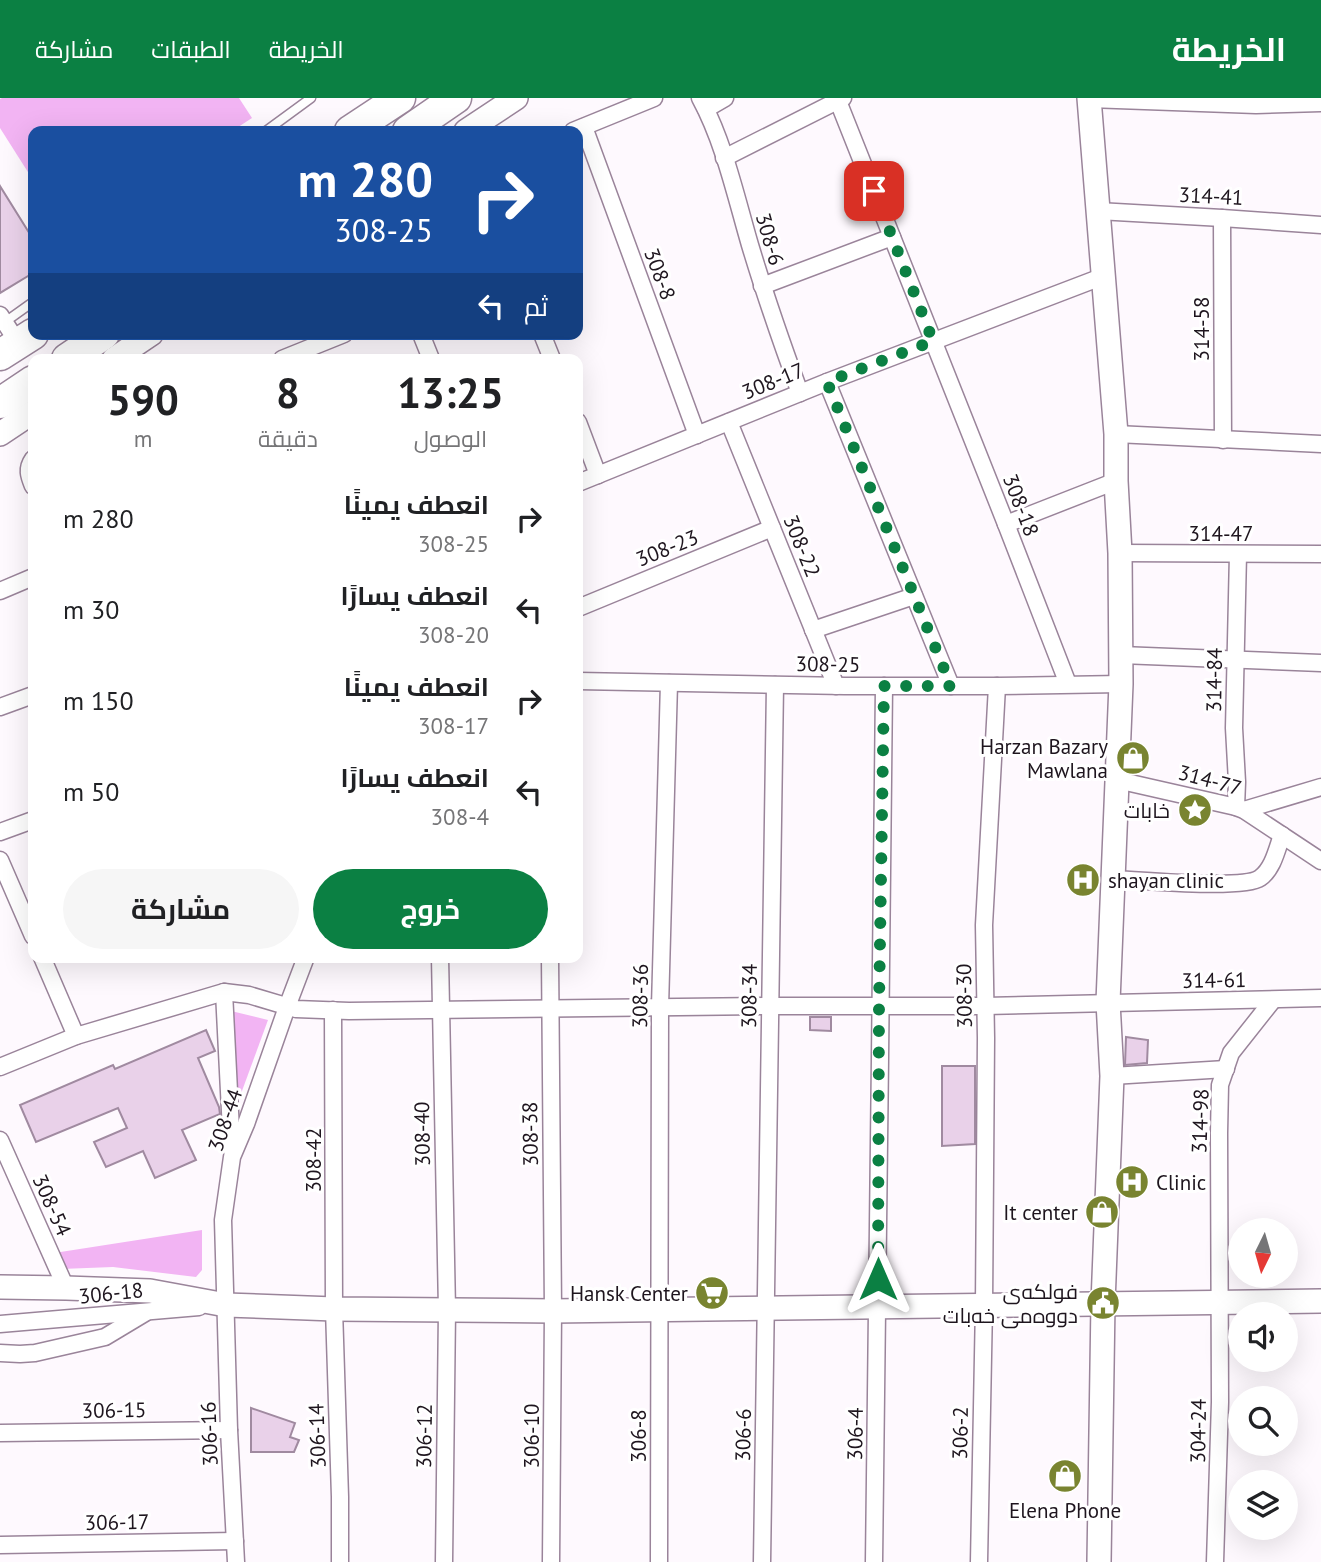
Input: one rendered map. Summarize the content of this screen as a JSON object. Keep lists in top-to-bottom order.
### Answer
{
  "streets": {
    "street": [
      "314-41",
      "308-6",
      "308-8",
      "314-58",
      "308-17",
      "308-18",
      "314-47",
      "308-22",
      "308-23",
      "308-25",
      "314-84",
      "314-77",
      "314-61",
      "308-36",
      "308-34",
      "308-30",
      "308-44",
      "314-98",
      "308-40",
      "308-38",
      "308-42",
      "308-54",
      "306-18",
      "306-15",
      "304-24",
      "306-2",
      "306-16",
      "306-4",
      "306-6",
      "306-14",
      "306-12",
      "306-10",
      "306-8",
      "306-17"
    ]
  },
  "crossings": [
    ["314-41", "314-58"],
    ["308-6", "308-17"],
    ["308-8", "308-17"],
    ["308-17", "308-18"],
    ["308-17", "308-22"],
    ["308-18", "308-25"],
    ["314-47", "314-84"],
    ["308-22", "308-23"],
    ["308-22", "308-25"],
    ["308-25", "308-36"],
    ["308-25", "308-34"],
    ["308-25", "308-30"],
    ["308-25", "306-4"],
    ["314-84", "314-77"],
    ["314-61", "308-36"],
    ["314-61", "308-34"],
    ["314-61", "308-30"],
    ["314-61", "308-44"],
    ["314-61", "314-98"],
    ["314-61", "308-40"],
    ["314-61", "308-38"],
    ["314-61", "308-42"],
    ["314-61", "306-4"],
    ["308-36", "306-8"],
    ["308-34", "306-6"],
    ["308-30", "306-2"],
    ["308-44", "306-18"],
    ["308-44", "306-16"],
    ["314-98", "304-24"],
    ["308-40", "306-12"],
    ["308-38", "306-10"],
    ["308-42", "306-14"],
    ["306-18", "306-16"],
    ["306-15", "306-16"],
    ["306-16", "306-17"]
  ],
  "places": {
    "shop": ["Harzan Bazary Mawlana", "It center", "Elena Phone"],
    "place": ["خابات"],
    "hospital": ["shayan clinic", "Clinic"],
    "supermarket": ["Hansk Center"],
    "public building": ["فولکه‌ی دووه‌می خه‌بات"]
  },
  "north": "bottom",
  "page": {
    "header": "الخريطة",
    "nav": ["الخريطة", "الطبقات", "مشاركة"],
    "turn": ["280 m", "308-25"],
    "then": "ثم",
    "eta": [
      "13:25",
      "الوصول",
      "8",
      "دقيقة",
      "590",
      "m"
    ],
    "list": [
      {
        "name": "انعطف يمينًا",
        "note": "308-25",
        "value": "280 m"
      },
      {
        "name": "انعطف يسارًا",
        "note": "308-20",
        "value": "30 m"
      },
      {
        "name": "انعطف يمينًا",
        "note": "308-17",
        "value": "150 m"
      },
      {
        "name": "انعطف يسارًا",
        "note": "308-4",
        "value": "50 m"
      }
    ],
    "buttons": ["خروج", "مشاركة"]
  }
}
